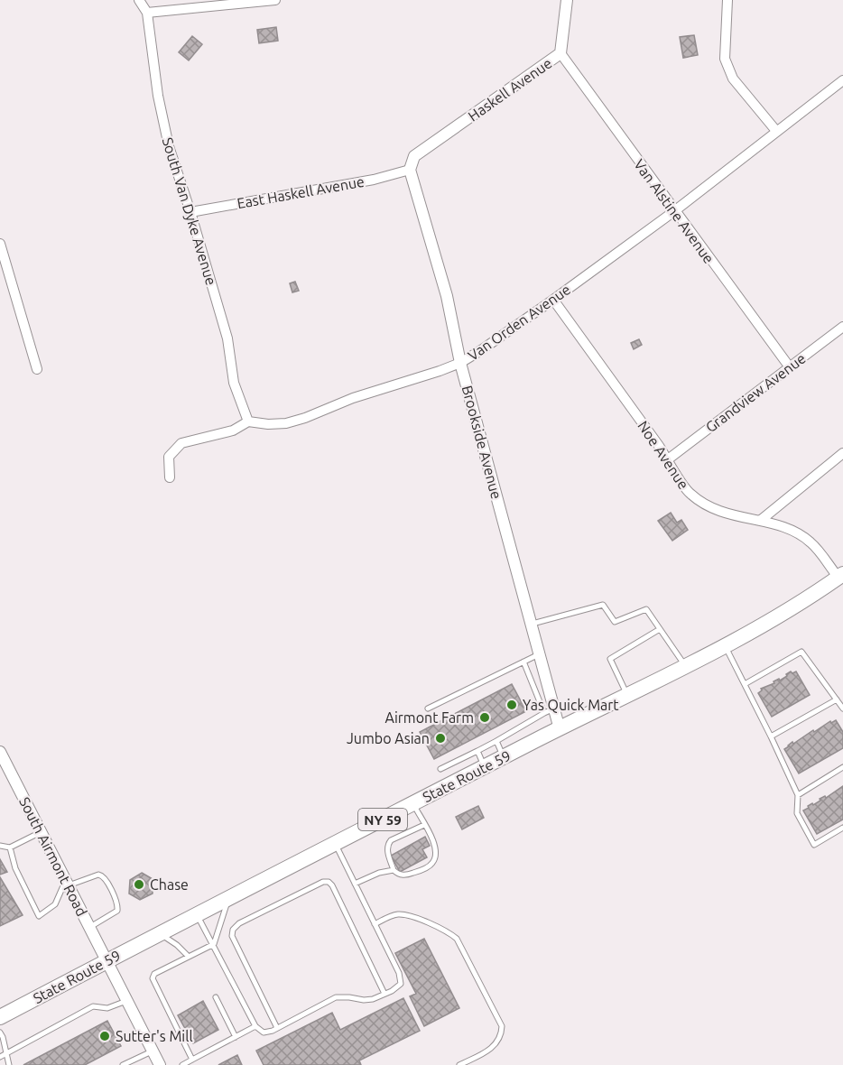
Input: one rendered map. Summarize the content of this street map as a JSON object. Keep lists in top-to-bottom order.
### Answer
{
  "streets": {
    "main road": ["State Route 59", "NY 59"],
    "street": [
      "Haskell Avenue",
      "East Haskell Avenue",
      "South Van Dyke Avenue",
      "Van Alstine Avenue",
      "Van Orden Avenue",
      "Grandview Avenue",
      "Brookside Avenue",
      "Noe Avenue",
      "South Airmont Road"
    ]
  },
  "crossings": [
    ["Haskell Avenue", "East Haskell Avenue"],
    ["Haskell Avenue", "Van Alstine Avenue"],
    ["Haskell Avenue", "Brookside Avenue"],
    ["East Haskell Avenue", "South Van Dyke Avenue"],
    ["East Haskell Avenue", "Brookside Avenue"],
    ["South Van Dyke Avenue", "Van Orden Avenue"],
    ["Van Alstine Avenue", "Van Orden Avenue"],
    ["Van Alstine Avenue", "Grandview Avenue"],
    ["Van Orden Avenue", "Brookside Avenue"],
    ["Van Orden Avenue", "Noe Avenue"],
    ["Grandview Avenue", "Noe Avenue"],
    ["Brookside Avenue", "State Route 59"],
    ["Noe Avenue", "State Route 59"],
    ["State Route 59", "South Airmont Road"]
  ],
  "places": [
    "Yas Quick Mart",
    "Airmont Farm",
    "Jumbo Asian",
    "Chase",
    "Sutter's Mill"
  ]
}
